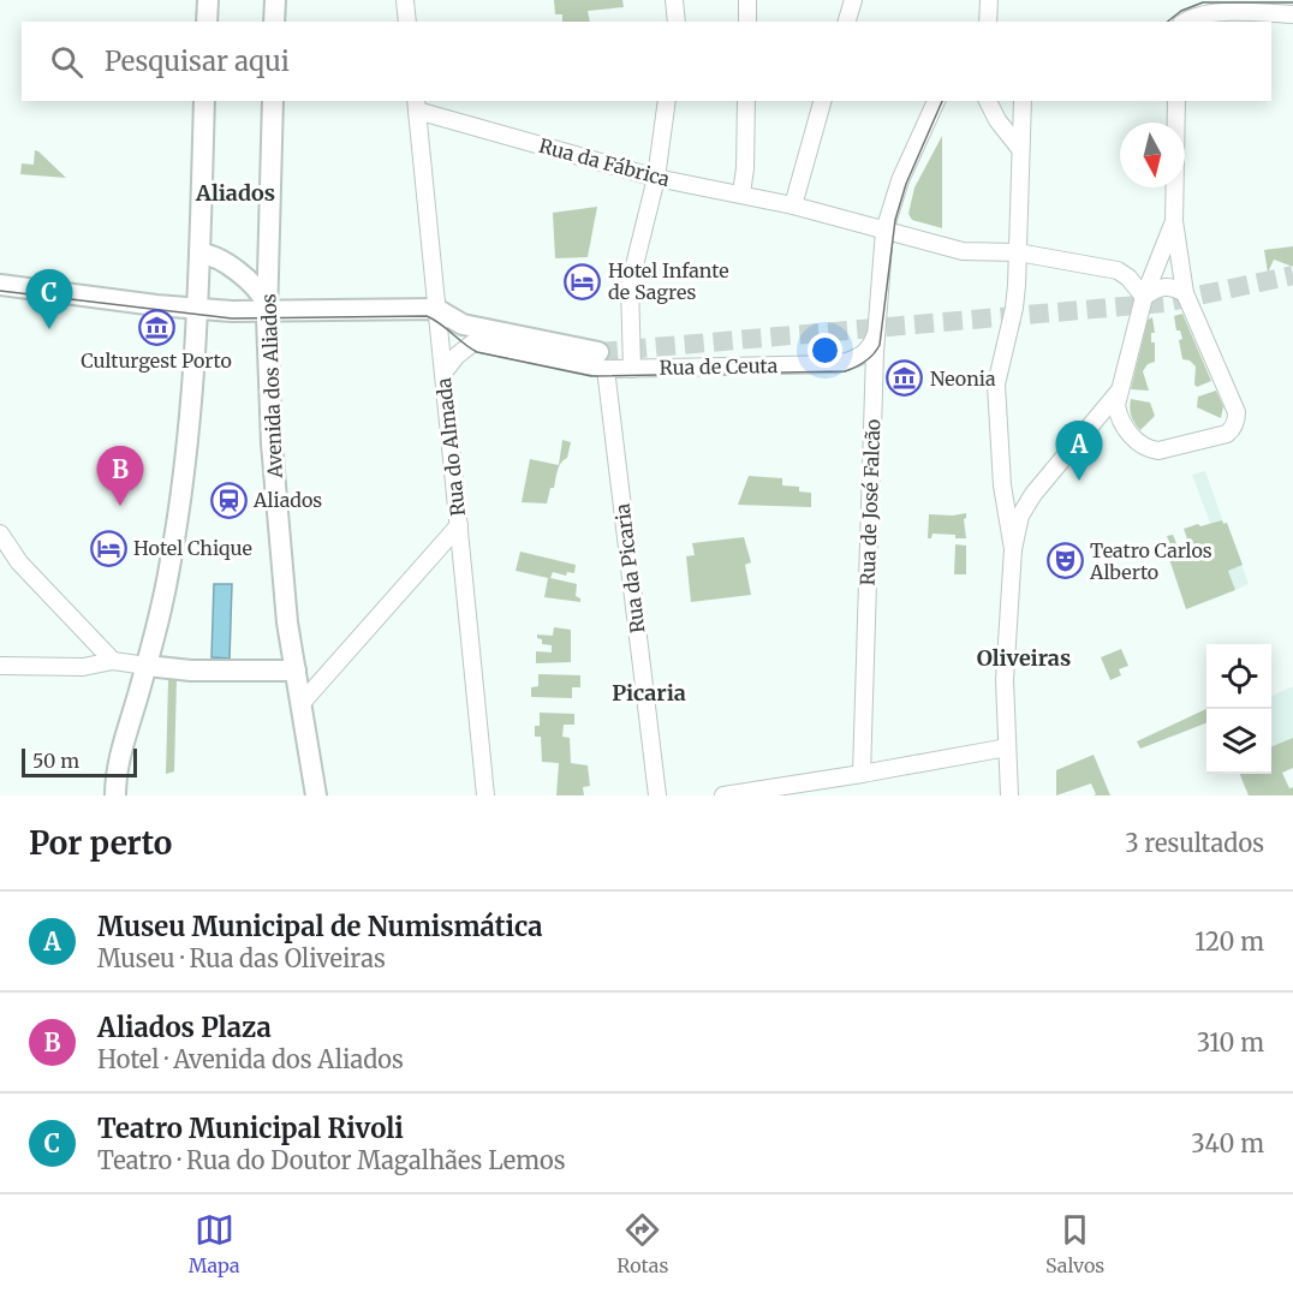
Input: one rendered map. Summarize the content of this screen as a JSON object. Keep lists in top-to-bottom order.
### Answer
{
  "streets": {
    "main road": ["Avenida dos Aliados"],
    "street": [
      "Rua da Fábrica",
      "Rua de Ceuta",
      "Rua do Almada",
      "Rua de José Falcão",
      "Rua da Picaria"
    ]
  },
  "crossings": [
    ["Rua da Fábrica", "Rua do Almada"],
    ["Rua da Fábrica", "Rua de José Falcão"],
    ["Rua de Ceuta", "Rua de José Falcão"],
    ["Rua de Ceuta", "Rua da Picaria"]
  ],
  "districts": ["Aliados", "Oliveiras", "Picaria"],
  "places": {
    "hotel": ["Hotel Infante de Sagres", "Hotel Chique"],
    "museum": ["Culturgest Porto", "Neonia"],
    "station": ["Aliados"],
    "theatre": ["Teatro Carlos Alberto"]
  },
  "scale_bar": "50 m",
  "north": "bottom",
  "page": {
    "search": "Pesquisar aqui",
    "pins": ["C", "A", "B"],
    "scale": "50 m",
    "heading": ["Por perto", "3 resultados"],
    "list": [
      {
        "mark": "A",
        "name": "Museu Municipal de Numismática",
        "note": "Museu · Rua das Oliveiras",
        "value": "120 m"
      },
      {
        "mark": "B",
        "name": "Aliados Plaza",
        "note": "Hotel · Avenida dos Aliados",
        "value": "310 m"
      },
      {
        "mark": "C",
        "name": "Teatro Municipal Rivoli",
        "note": "Teatro · Rua do Doutor Magalhães Lemos",
        "value": "340 m"
      }
    ],
    "nav": ["Mapa", "Rotas", "Salvos"]
  }
}
